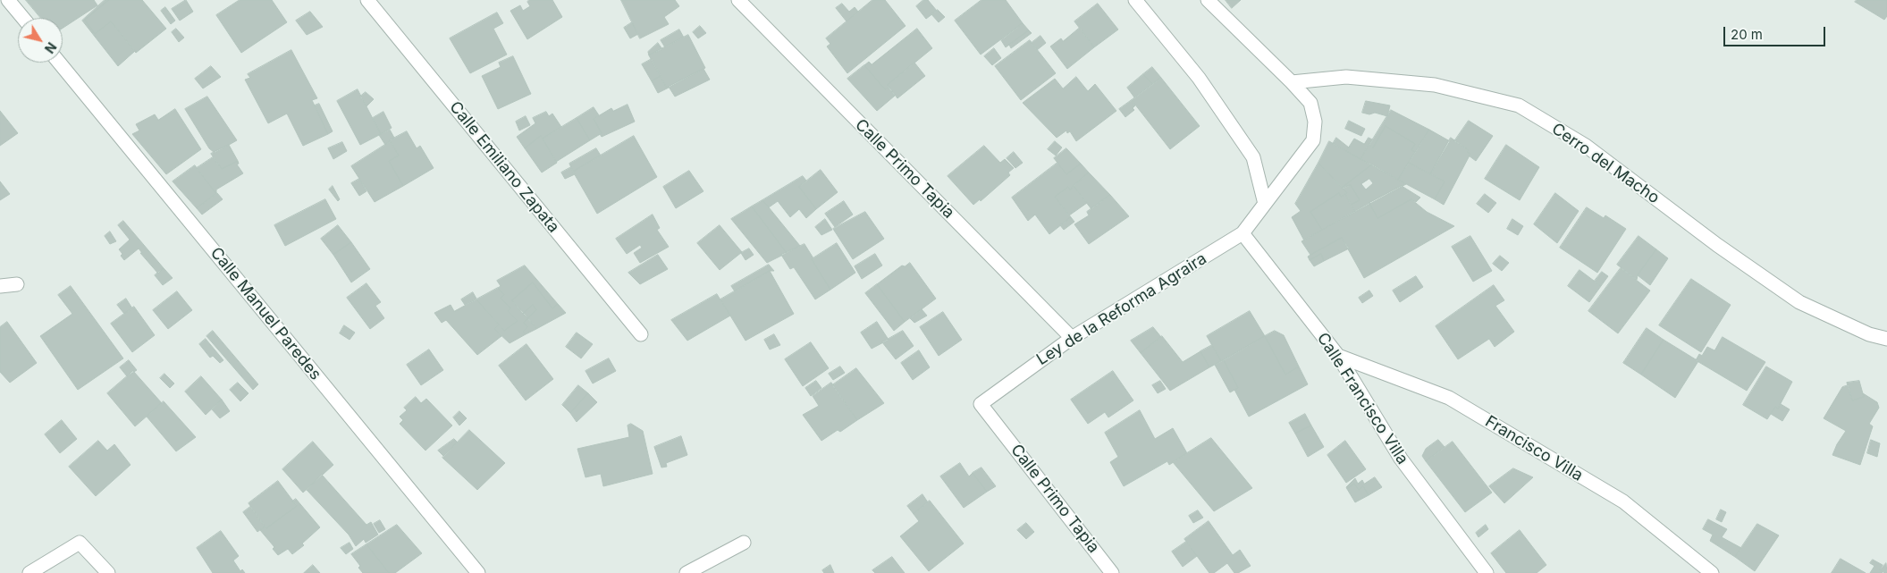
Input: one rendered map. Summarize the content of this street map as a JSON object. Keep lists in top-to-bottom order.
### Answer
{
  "streets": {
    "street": [
      "Cerro del Macho",
      "Calle Emiliano Zapata",
      "Calle Primo Tapia",
      "Ley de la Reforma Agraira",
      "Calle Manuel Paredes",
      "Calle Francisco Villa",
      "Francisco Villa"
    ]
  },
  "crossings": [
    ["Calle Primo Tapia", "Ley de la Reforma Agraira"],
    ["Ley de la Reforma Agraira", "Calle Francisco Villa"],
    ["Calle Francisco Villa", "Francisco Villa"]
  ],
  "scale_bar": "20 m",
  "north": "bottom right"
}
